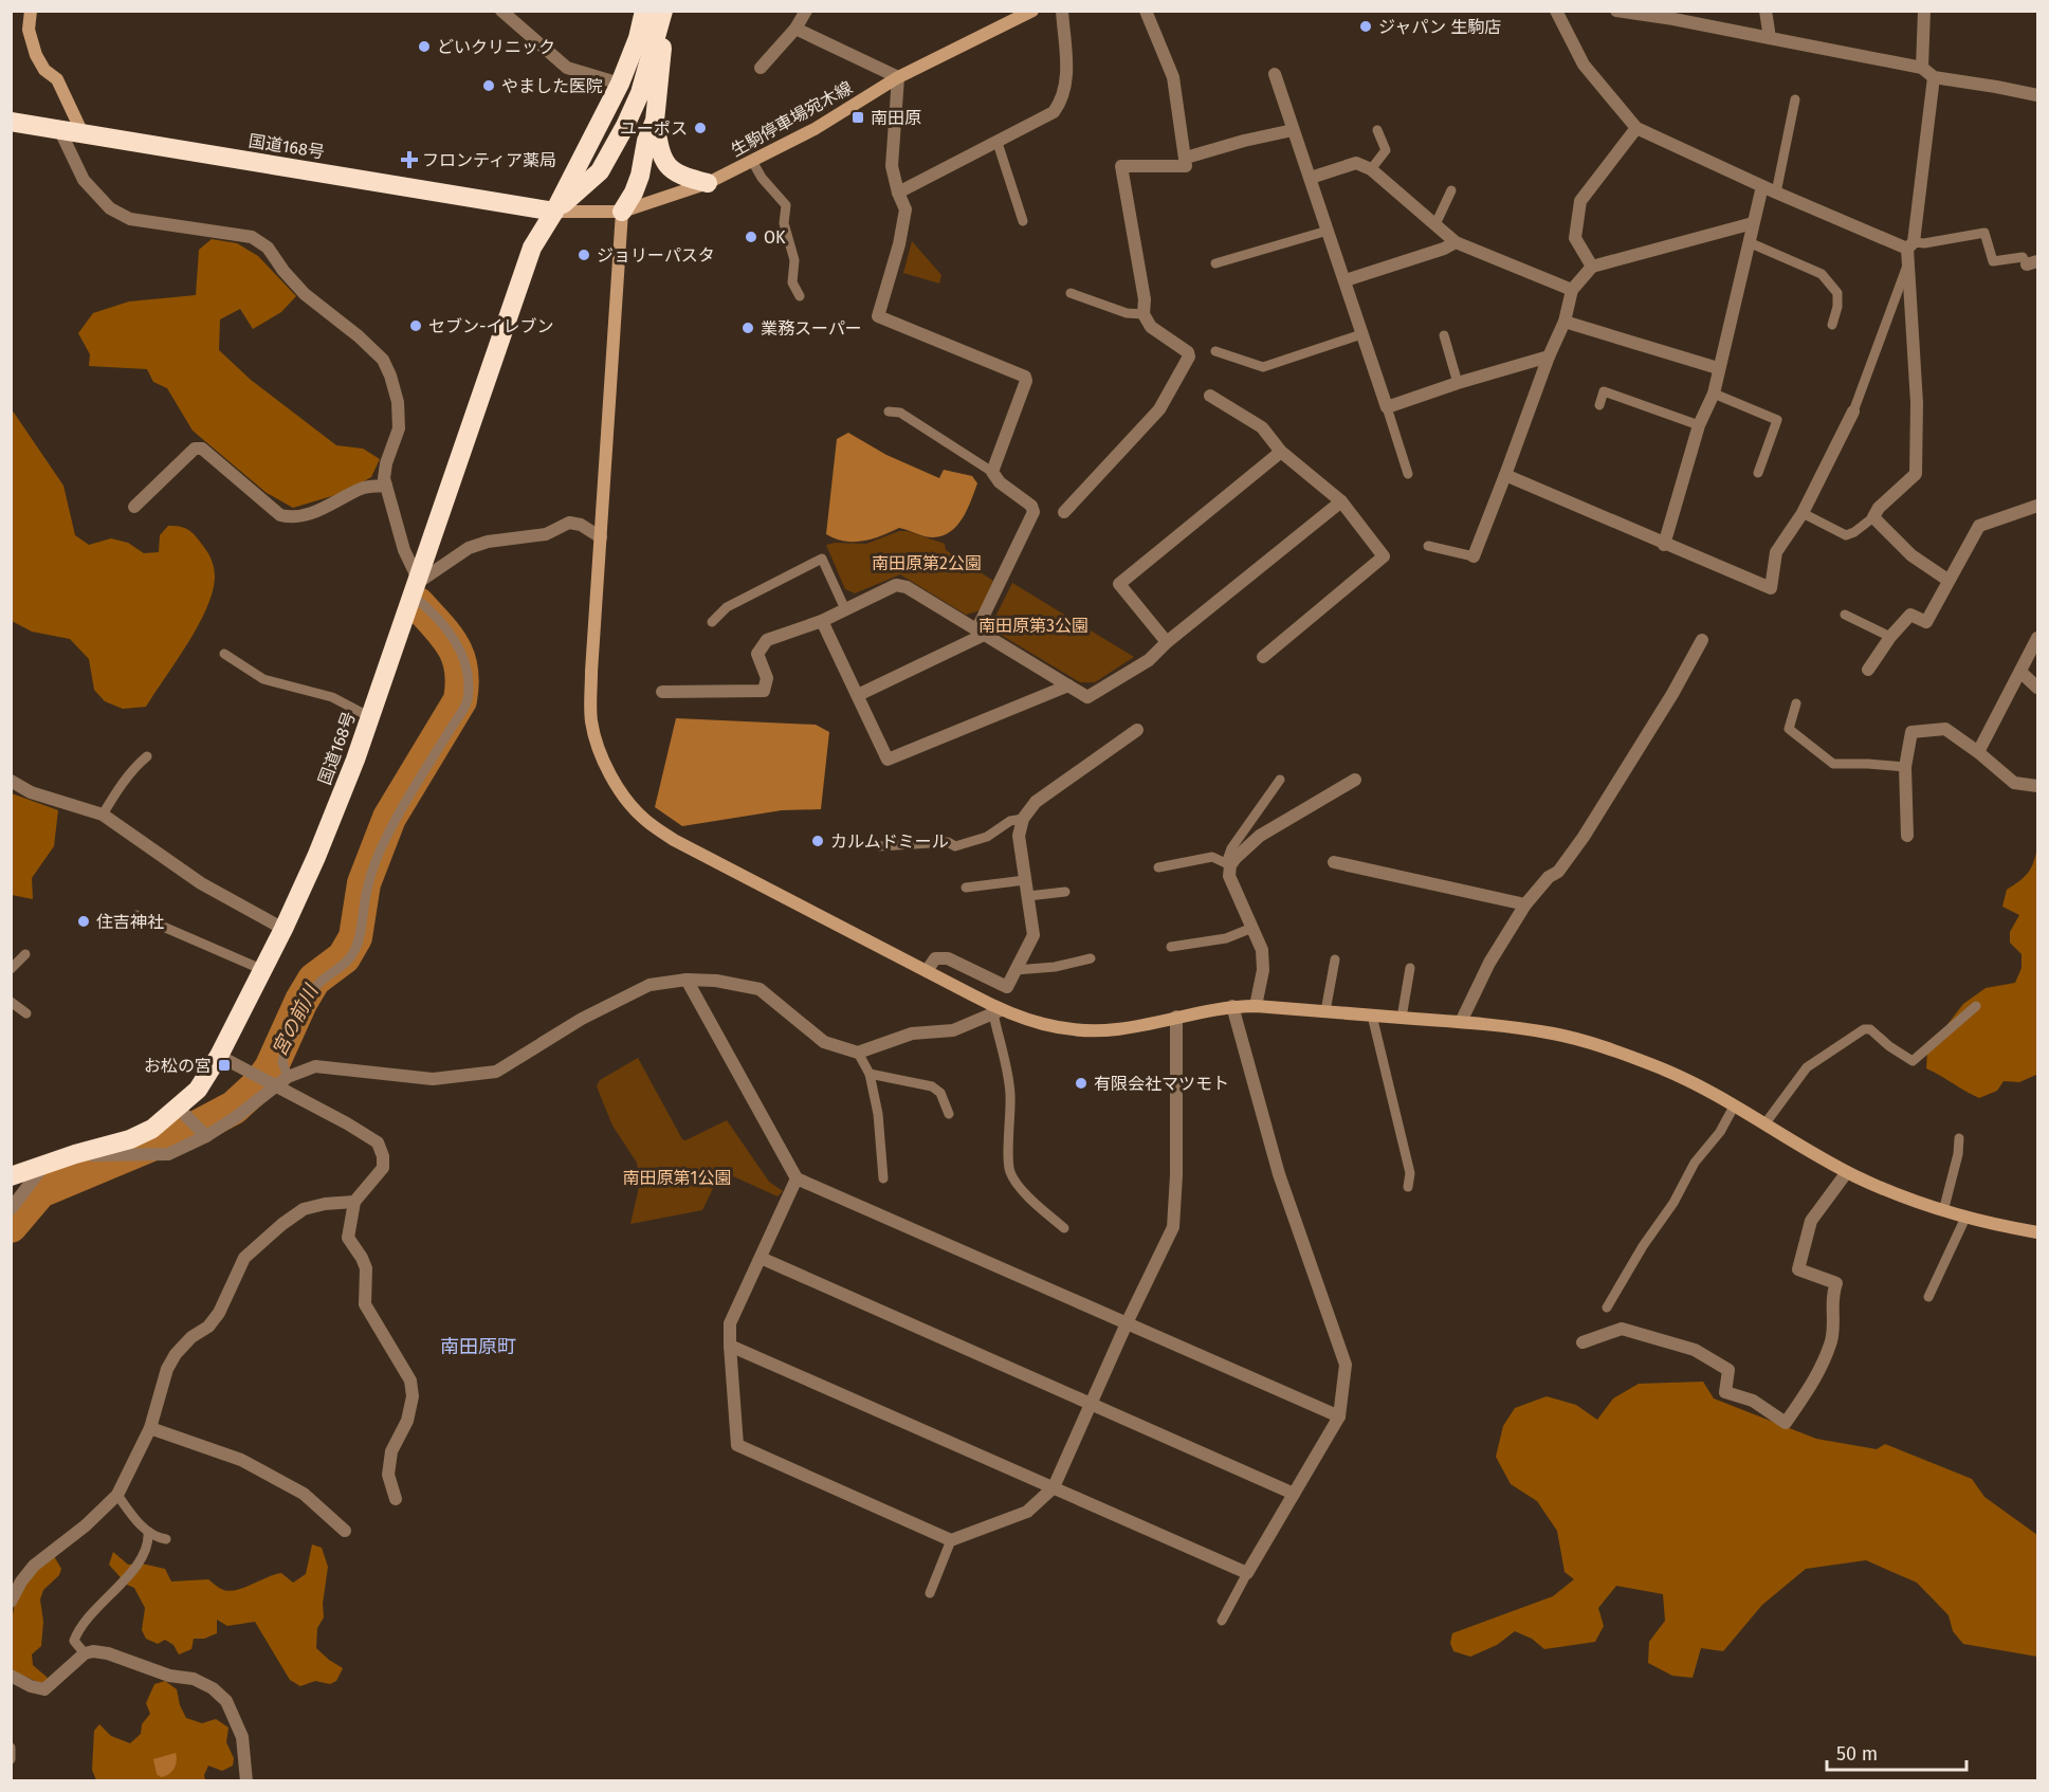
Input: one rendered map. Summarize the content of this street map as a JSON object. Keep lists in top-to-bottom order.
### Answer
{
  "streets": {
    "highway": ["国道168号"],
    "street": ["生駒停車場宛木線"]
  },
  "crossings": [
    ["生駒停車場宛木線", "国道168号"]
  ],
  "districts": ["南田原町"],
  "water": ["宮の前川"],
  "parks": ["南田原第2公園", "南田原第3公園", "南田原第1公園"],
  "places": {
    "other": [
      "ジャパン 生駒店",
      "どいクリニック",
      "やました医院",
      "ユーポス",
      "OK",
      "ジョリーパスタ",
      "セブン-イレブン",
      "業務スーパー",
      "カルムドミール",
      "住吉神社",
      "有限会社マツモト"
    ],
    "transit": ["南田原", "お松の宮"],
    "health": ["フロンティア薬局"]
  },
  "scale_bar": "50 m"
}
